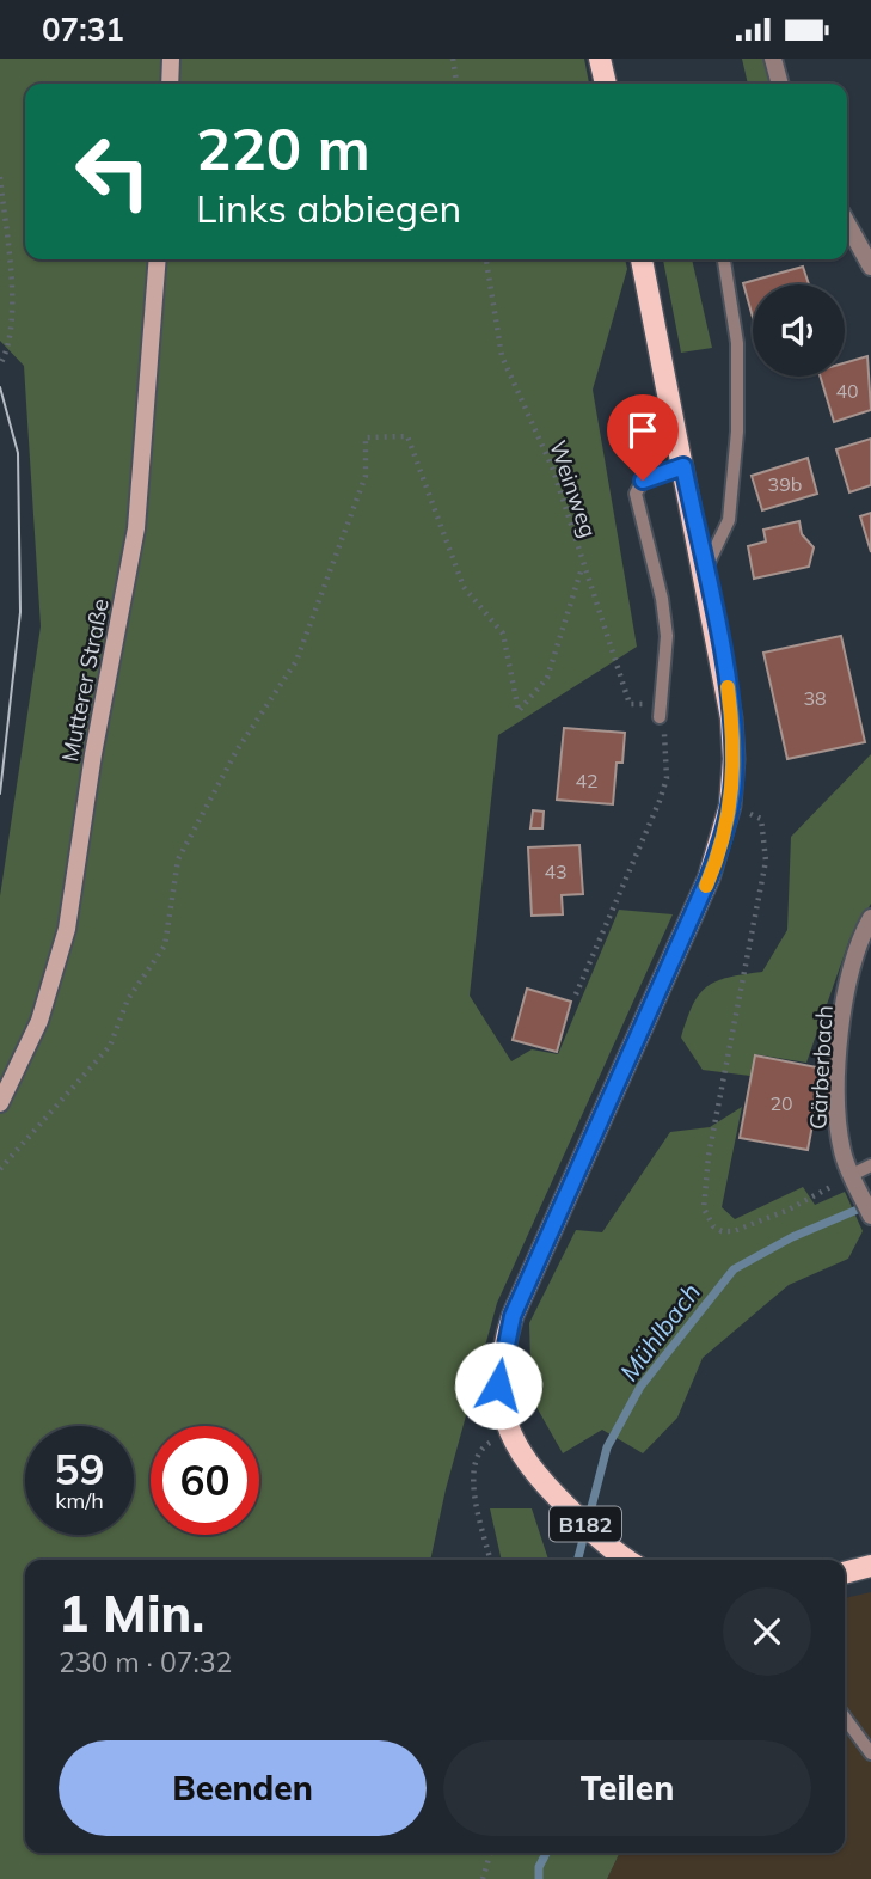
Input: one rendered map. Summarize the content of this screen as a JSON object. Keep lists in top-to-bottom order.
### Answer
{
  "streets": {
    "main road": ["Mutterer Straße", "B182"],
    "street": ["Gärberbach"],
    "path": ["Weinweg"]
  },
  "water": ["Mühlbach"],
  "house_numbers": [
    "40",
    "39b",
    "38",
    "42",
    "43",
    "20"
  ],
  "page": {
    "status": "07:31",
    "turn": ["220 m", "Links abbiegen"],
    "speed": "59 km/h",
    "limit": "60",
    "heading": ["1 Min.", "230 m · 07:32"],
    "buttons": ["Beenden", "Teilen"]
  }
}
